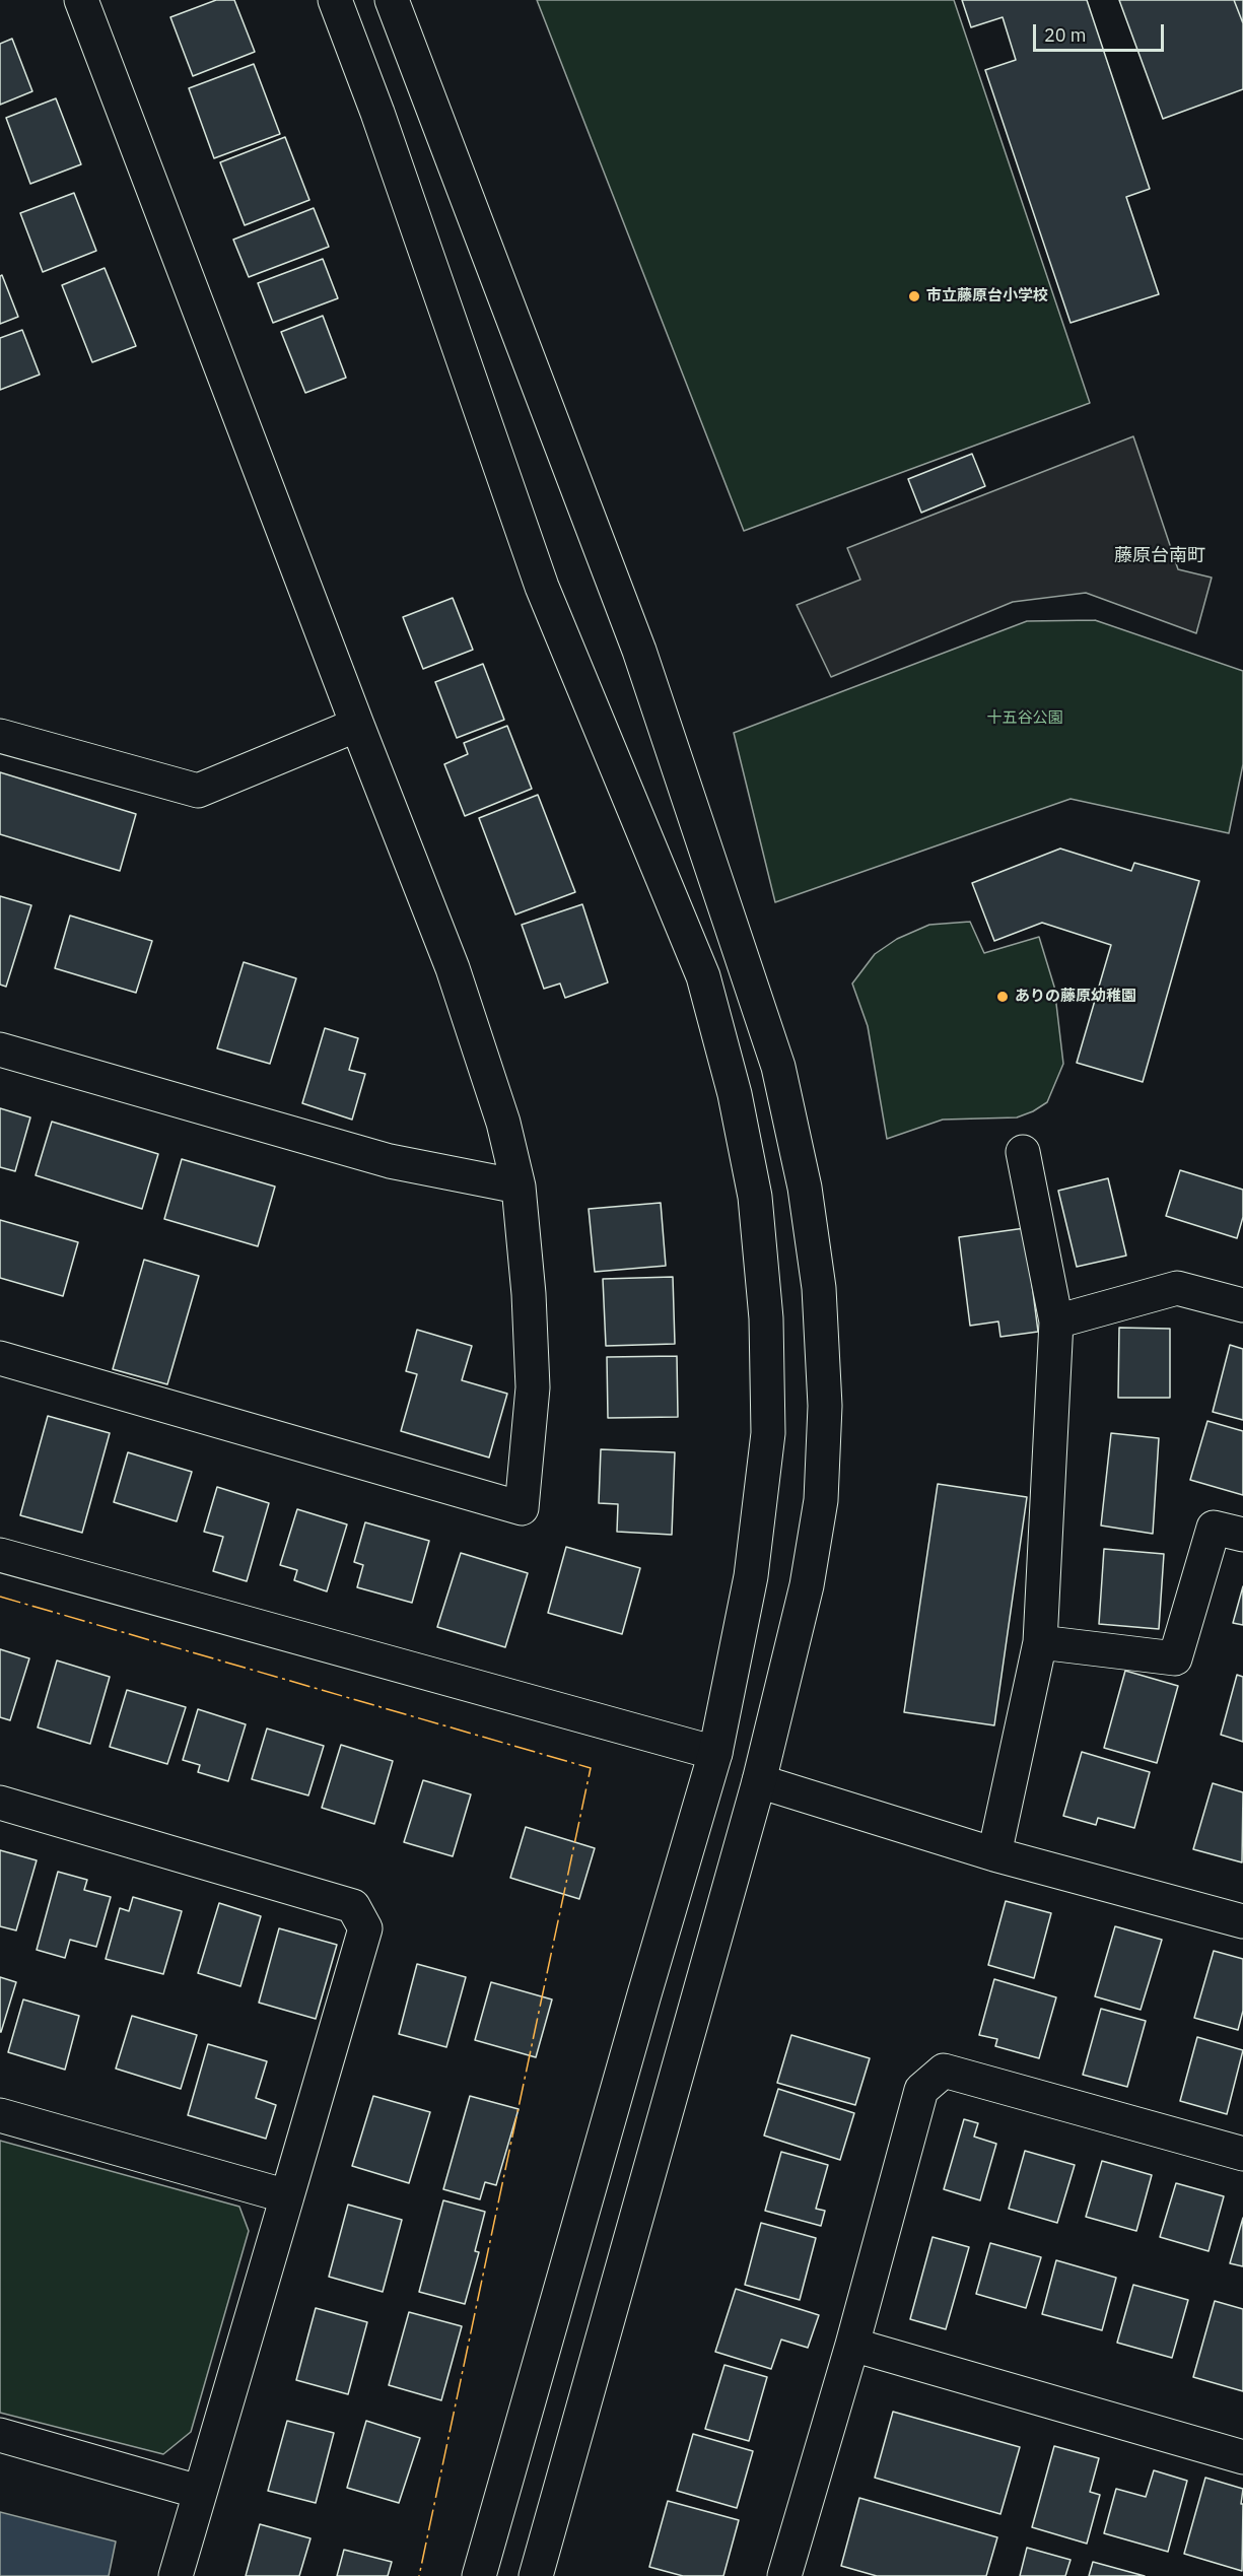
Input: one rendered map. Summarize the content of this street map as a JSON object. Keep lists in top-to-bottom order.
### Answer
{
  "districts": ["藤原台南町"],
  "parks": ["十五谷公園"],
  "places": ["市立藤原台小学校", "ありの藤原幼稚園"],
  "scale_bar": "20 m"
}
